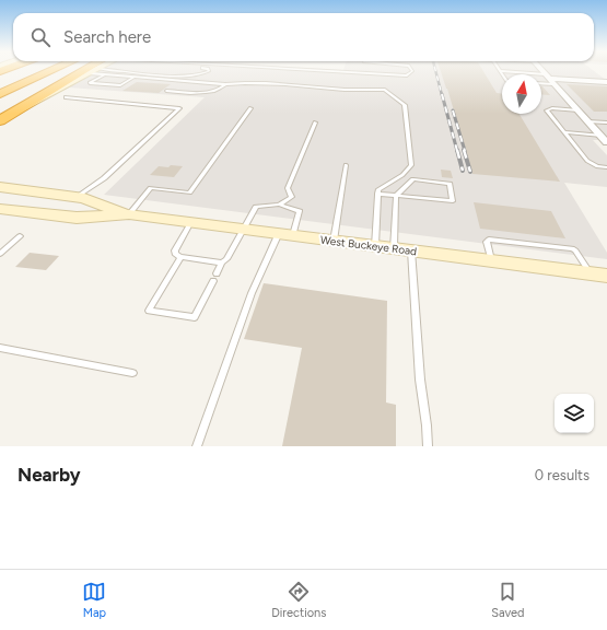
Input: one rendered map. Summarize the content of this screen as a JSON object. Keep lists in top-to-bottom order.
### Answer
{
  "streets": {
    "main road": ["West Buckeye Road"]
  },
  "north": "top",
  "page": {
    "search": "Search here",
    "heading": ["Nearby", "0 results"],
    "nav": ["Map", "Directions", "Saved"]
  }
}
